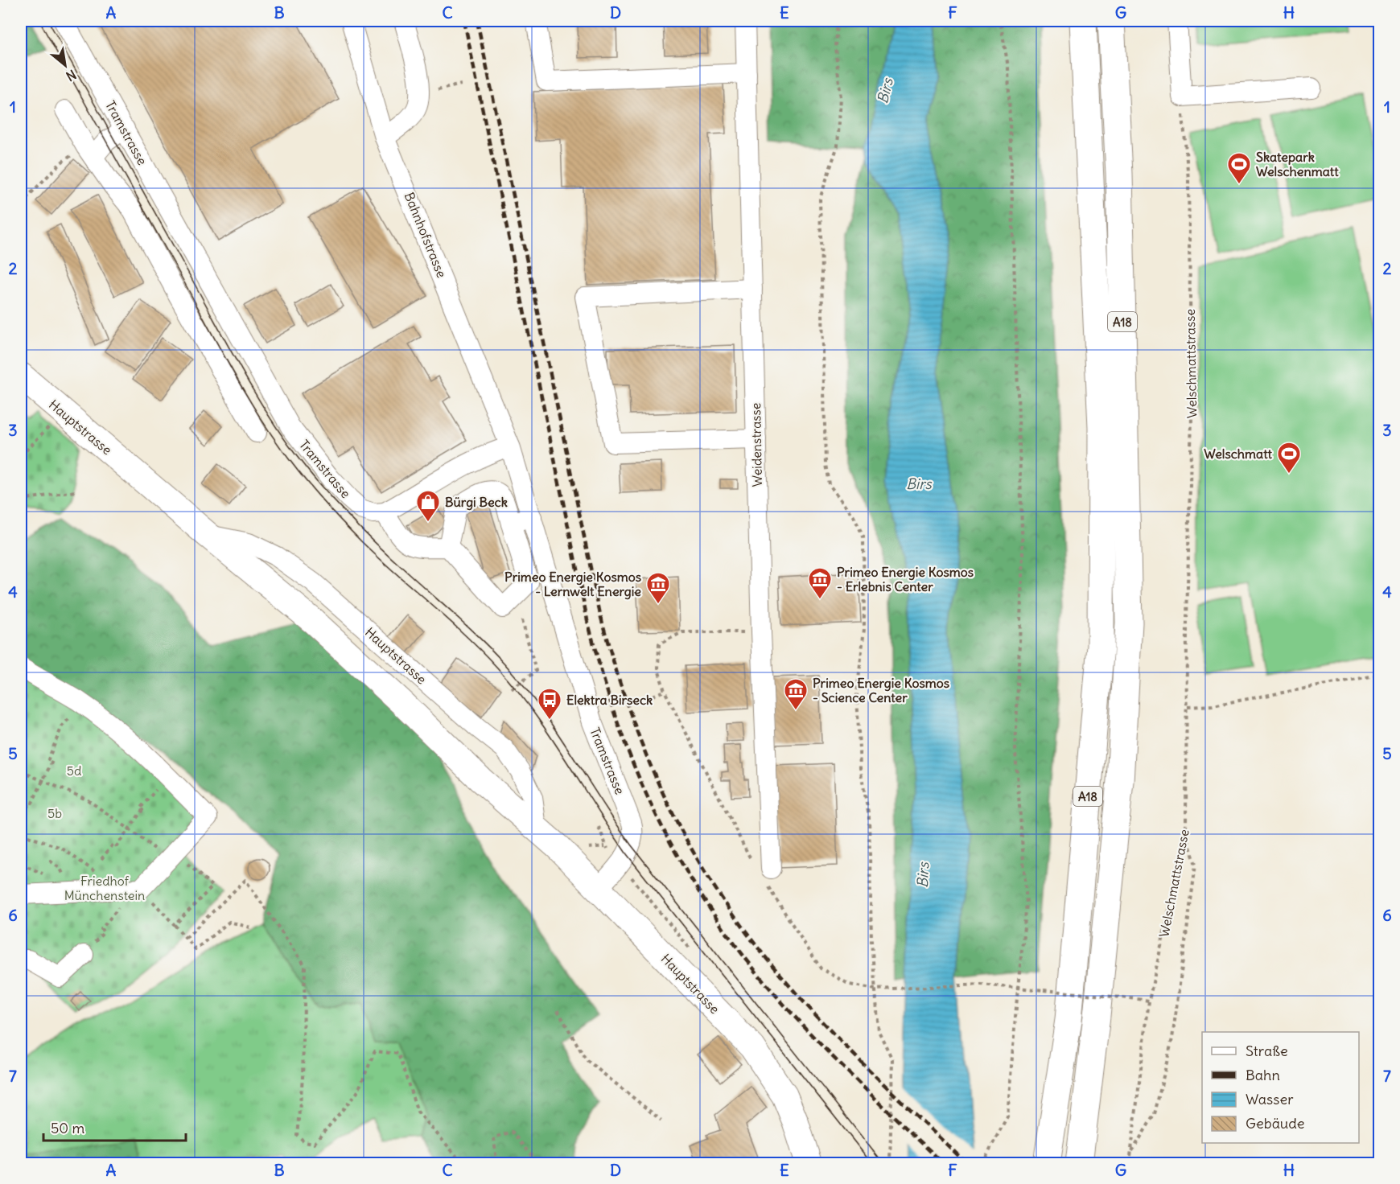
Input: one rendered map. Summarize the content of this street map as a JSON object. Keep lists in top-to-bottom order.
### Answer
{
  "streets": {
    "highway": ["A18"],
    "main road": ["Hauptstrasse"],
    "street": ["Tramstrasse", "Bahnhofstrasse", "Weidenstrasse"],
    "path": ["Welschmattstrasse"]
  },
  "crossings": [
    ["Tramstrasse", "Bahnhofstrasse"],
    ["Tramstrasse", "Hauptstrasse"]
  ],
  "water": ["Birs"],
  "parks": ["5d", "5b", "Friedhof Münchenstein"],
  "places": {
    "sports": ["Skatepark Welschenmatt", "Welschmatt"],
    "shop": ["Bürgi Beck"],
    "museum": ["Primeo Energie Kosmos - Erlebnis Center", "Primeo Energie Kosmos - Lernwelt Energie", "Primeo Energie Kosmos - Science Center"],
    "bus stop": ["Elektra Birseck"]
  },
  "legend": [
    "Straße",
    "Bahn",
    "Wasser",
    "Gebäude"
  ],
  "scale_bar": "50 m",
  "north": "bottom right",
  "grid": {
    "columns": [
      "A",
      "B",
      "C",
      "D",
      "E",
      "F",
      "G",
      "H"
    ],
    "rows": [
      "1",
      "2",
      "3",
      "4",
      "5",
      "6",
      "7"
    ]
  }
}
